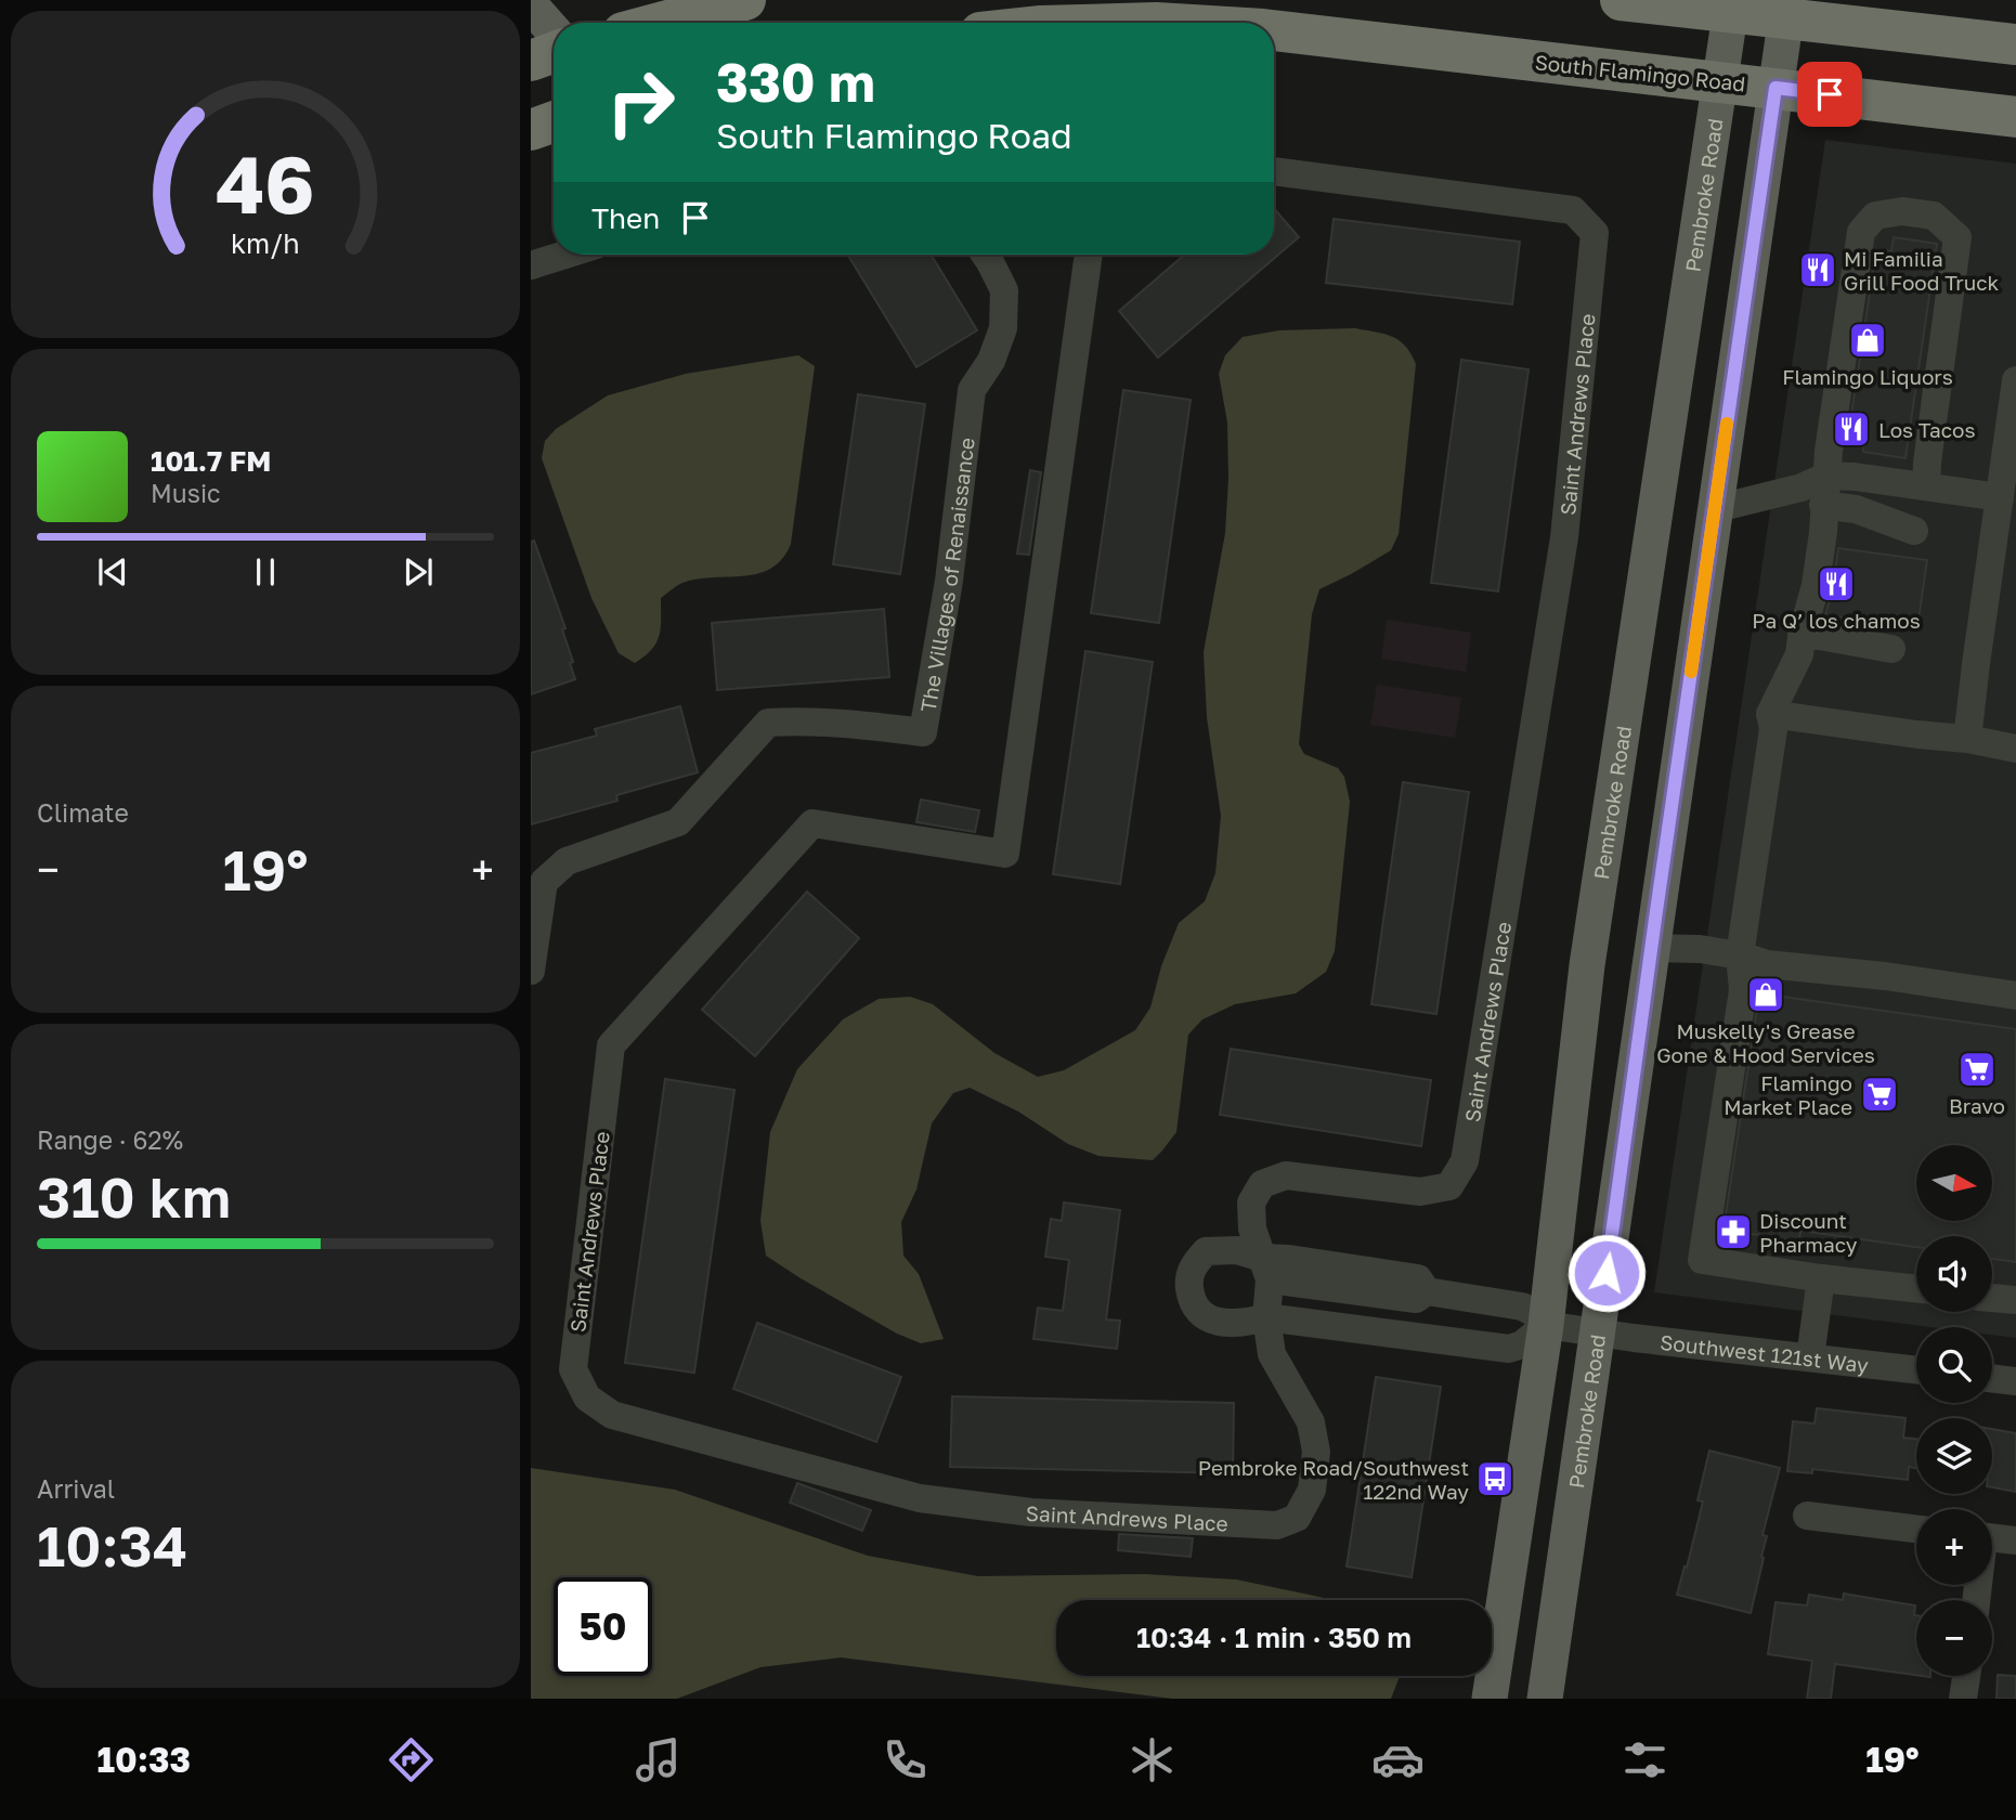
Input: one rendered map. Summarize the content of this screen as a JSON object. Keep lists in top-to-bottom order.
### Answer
{
  "streets": {
    "highway": ["South Flamingo Road"],
    "main road": ["Pembroke Road"],
    "street": ["Saint Andrews Place", "The Villages of Renaissance", "Southwest 121st Way"]
  },
  "crossings": [
    ["South Flamingo Road", "Pembroke Road"],
    ["Pembroke Road", "Southwest 121st Way"]
  ],
  "places": {
    "restaurant": ["Mi Familia Grill Food Truck", "Los Tacos", "Pa Q’ los chamos"],
    "shop": ["Flamingo Liquors", "Muskelly's Grease Gone & Hood Services"],
    "supermarket": ["Bravo", "Flamingo Market Place"],
    "pharmacy": ["Discount Pharmacy"],
    "bus stop": ["Pembroke Road/Southwest 122nd Way"]
  },
  "north": "right",
  "page": {
    "turn": ["330 m", "South Flamingo Road"],
    "then": "Then",
    "song": ["101.7 FM", "Music"],
    "tile": [
      "Climate",
      ["Range · 62%", "310 km"],
      ["Arrival", "10:34"]
    ],
    "heat": ["−", "19°", "+"],
    "map_buttons": ["+", "−"],
    "limit": "50",
    "trip": "10:34 · 1 min · 350 m",
    "tabs": ["10:33", "19°"],
    "gauge": ["46", "km/h"]
  }
}
